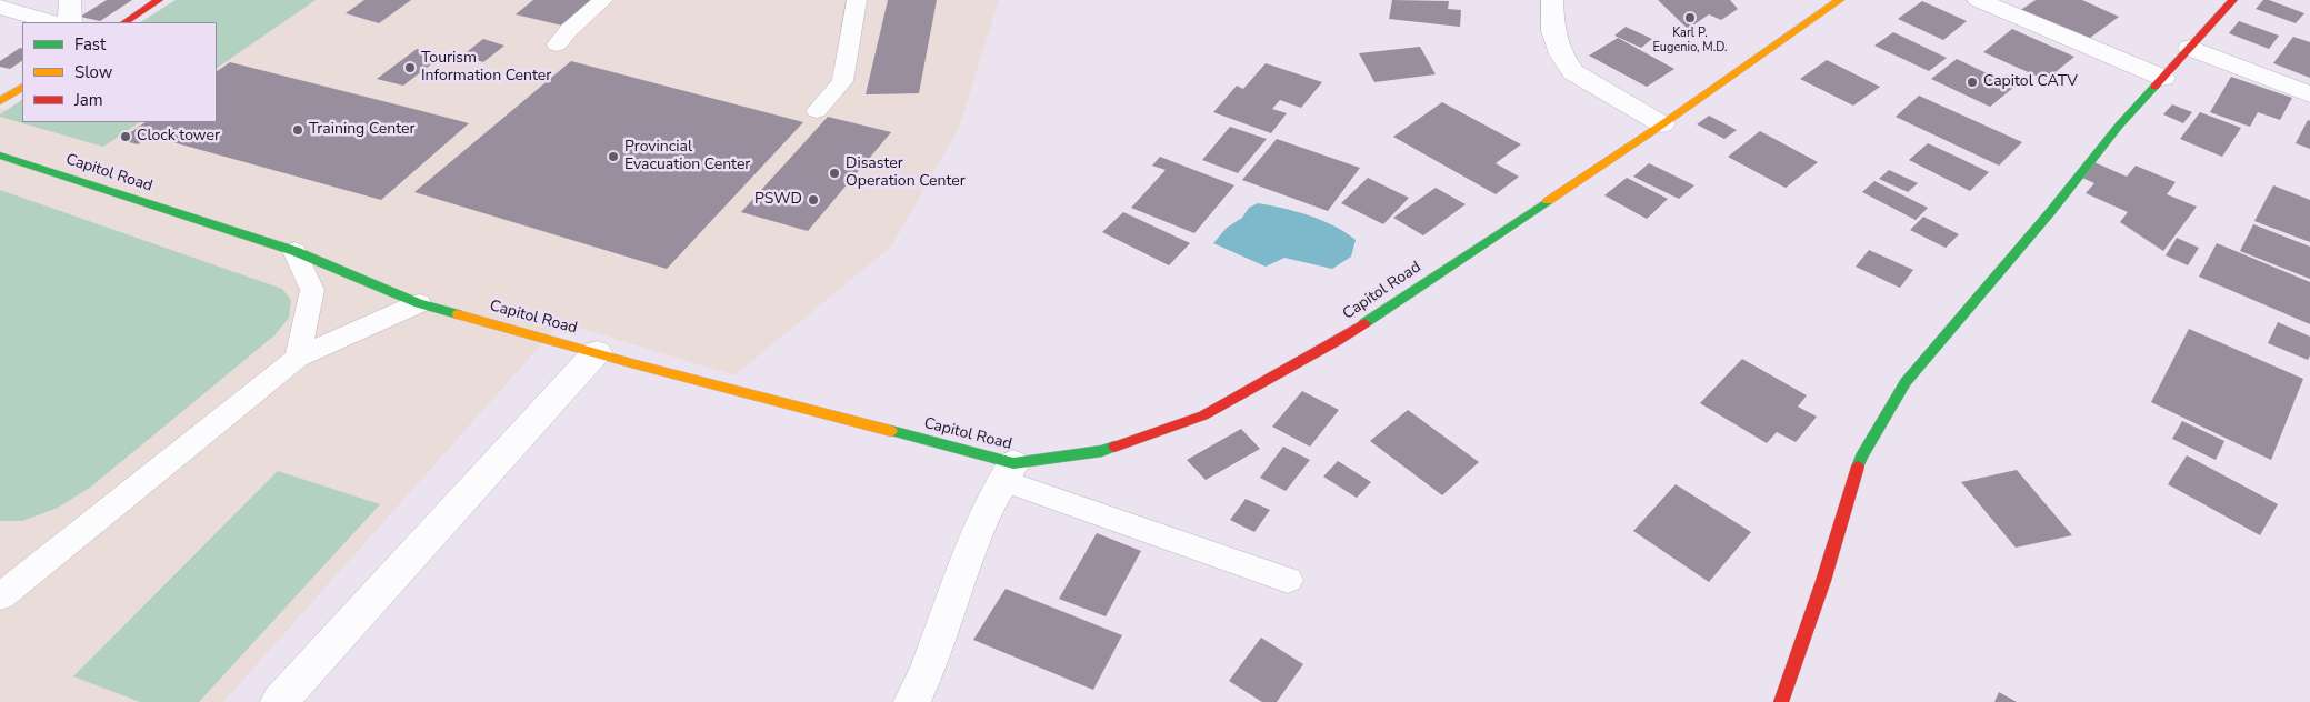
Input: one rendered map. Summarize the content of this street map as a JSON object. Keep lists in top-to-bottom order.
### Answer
{
  "streets": {
    "street": ["Capitol Road"]
  },
  "places": [
    "Karl P. Eugenio, M.D.",
    "Tourism Information Center",
    "Capitol CATV",
    "Training Center",
    "Clock tower",
    "Provincial Evacuation Center",
    "Disaster Operation Center",
    "PSWD"
  ],
  "legend": ["Fast", "Slow", "Jam"]
}
